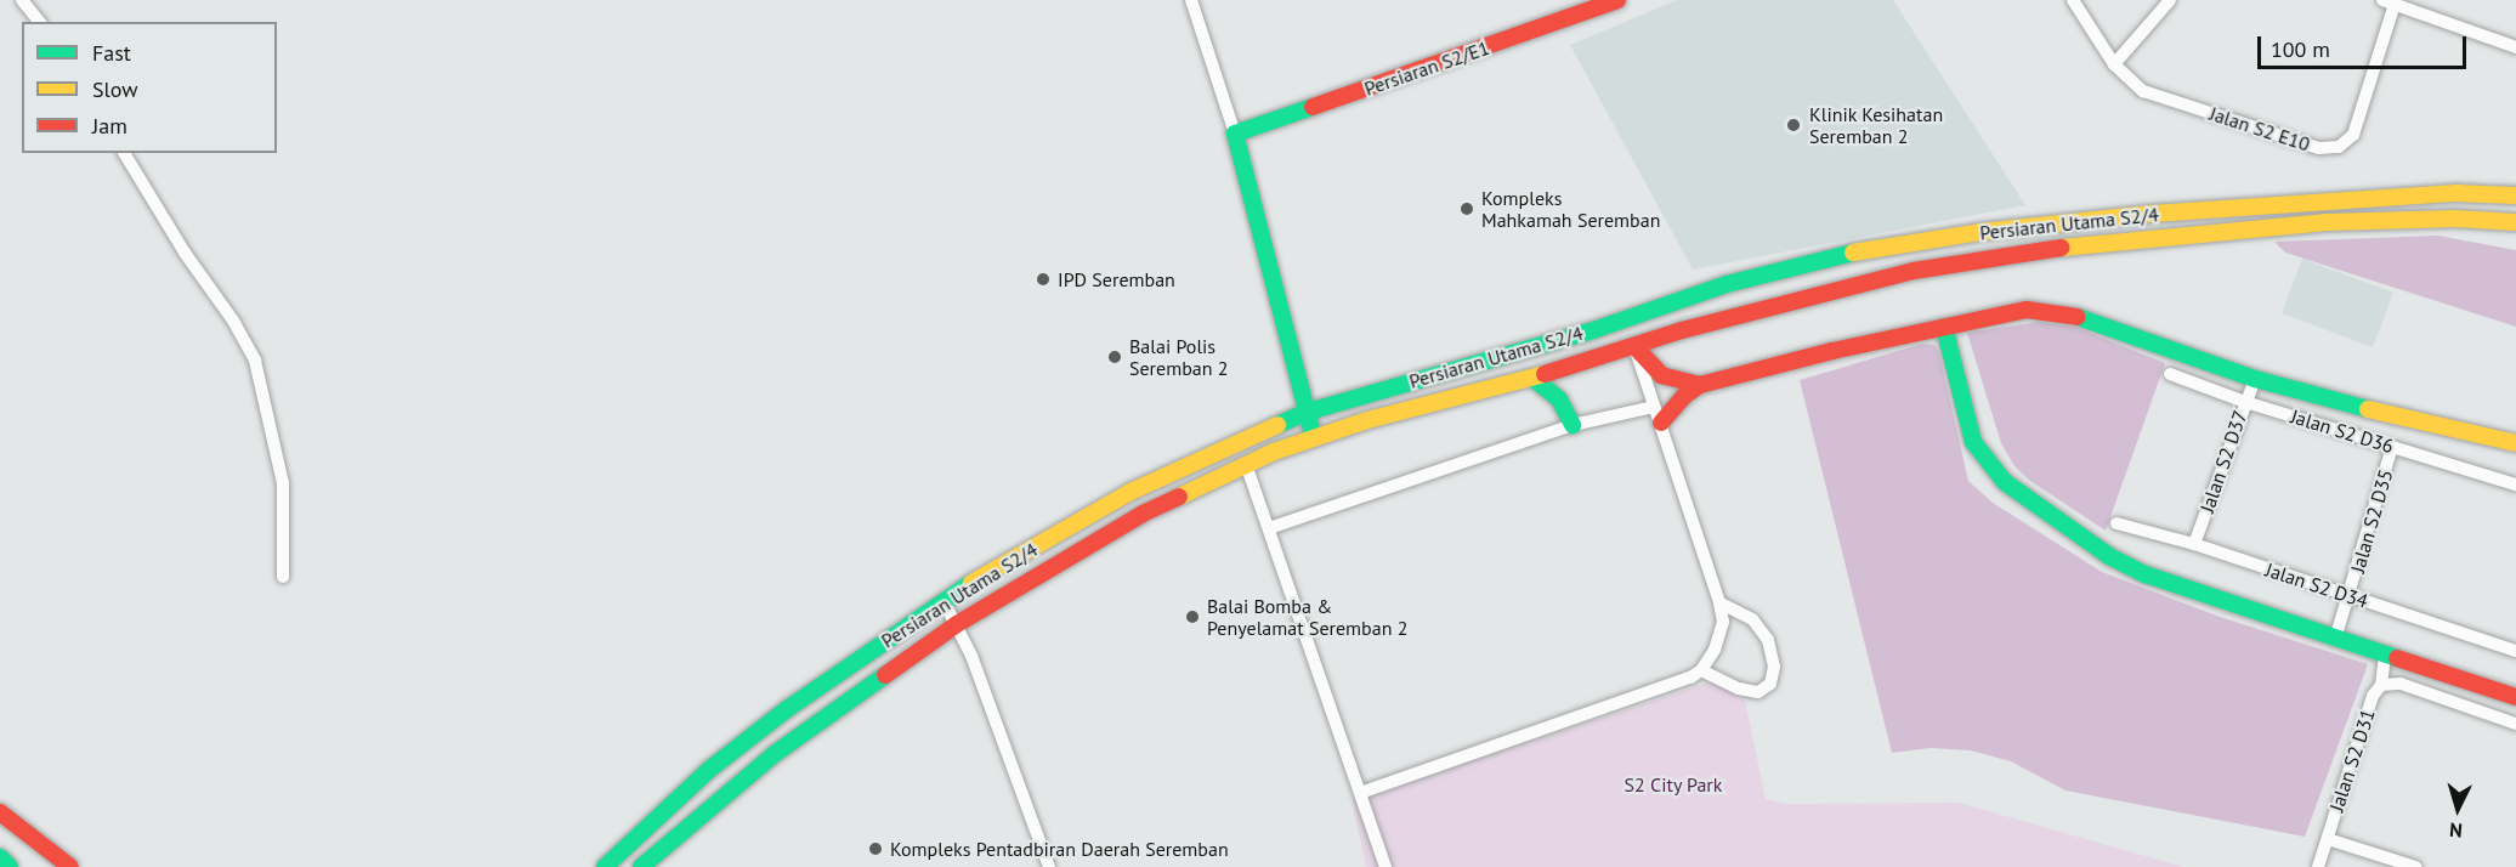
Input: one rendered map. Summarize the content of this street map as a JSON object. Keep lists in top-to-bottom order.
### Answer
{
  "streets": {
    "main road": ["Persiaran S2/E1", "Persiaran Utama S2/4"],
    "street": [
      "Jalan S2 E10",
      "Jalan S2 D36",
      "Jalan S2 D37",
      "Jalan S2 D35",
      "Jalan S2 D34",
      "Jalan S2 D31"
    ]
  },
  "crossings": [
    ["Jalan S2 D36", "Jalan S2 D37"],
    ["Jalan S2 D36", "Jalan S2 D35"],
    ["Jalan S2 D37", "Jalan S2 D34"],
    ["Jalan S2 D35", "Jalan S2 D34"]
  ],
  "parks": ["S2 City Park"],
  "places": [
    "Klinik Kesihatan Seremban 2",
    "Kompleks Mahkamah Seremban",
    "IPD Seremban",
    "Balai Polis Seremban 2",
    "Balai Bomba & Penyelamat Seremban 2",
    "Kompleks Pentadbiran Daerah Seremban"
  ],
  "legend": ["Fast", "Slow", "Jam"],
  "scale_bar": "100 m",
  "north": "bottom"
}
